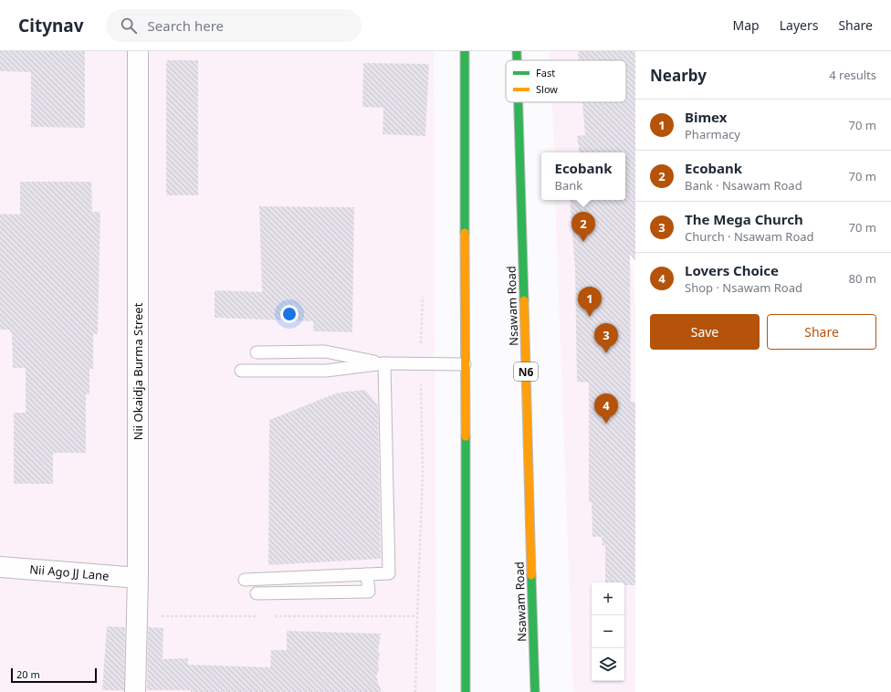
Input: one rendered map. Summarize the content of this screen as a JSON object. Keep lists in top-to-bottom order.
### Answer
{
  "streets": {
    "highway": ["Nsawam Road", "N6"],
    "street": ["Nii Okaidja Burma Street", "Nii Ago JJ Lane"]
  },
  "crossings": [
    ["Nii Okaidja Burma Street", "Nii Ago JJ Lane"]
  ],
  "legend": ["Fast", "Slow"],
  "scale_bar": "20 m",
  "page": {
    "header": "Citynav",
    "search": "Search here",
    "nav": ["Map", "Layers", "Share"],
    "heading": ["Nearby", "4 results"],
    "list": [
      {
        "mark": "1",
        "name": "Bimex",
        "note": "Pharmacy",
        "value": "70 m"
      },
      {
        "mark": "2",
        "name": "Ecobank",
        "note": "Bank · Nsawam Road",
        "value": "70 m"
      },
      {
        "mark": "3",
        "name": "The Mega Church",
        "note": "Church · Nsawam Road",
        "value": "70 m"
      },
      {
        "mark": "4",
        "name": "Lovers Choice",
        "note": "Shop · Nsawam Road",
        "value": "80 m"
      }
    ],
    "popup": ["Ecobank", "Bank"],
    "pins": [
      "2",
      "1",
      "3",
      "4"
    ],
    "buttons": ["Save", "Share"],
    "map_buttons": ["+", "−"],
    "scale": "20 m"
  }
}
